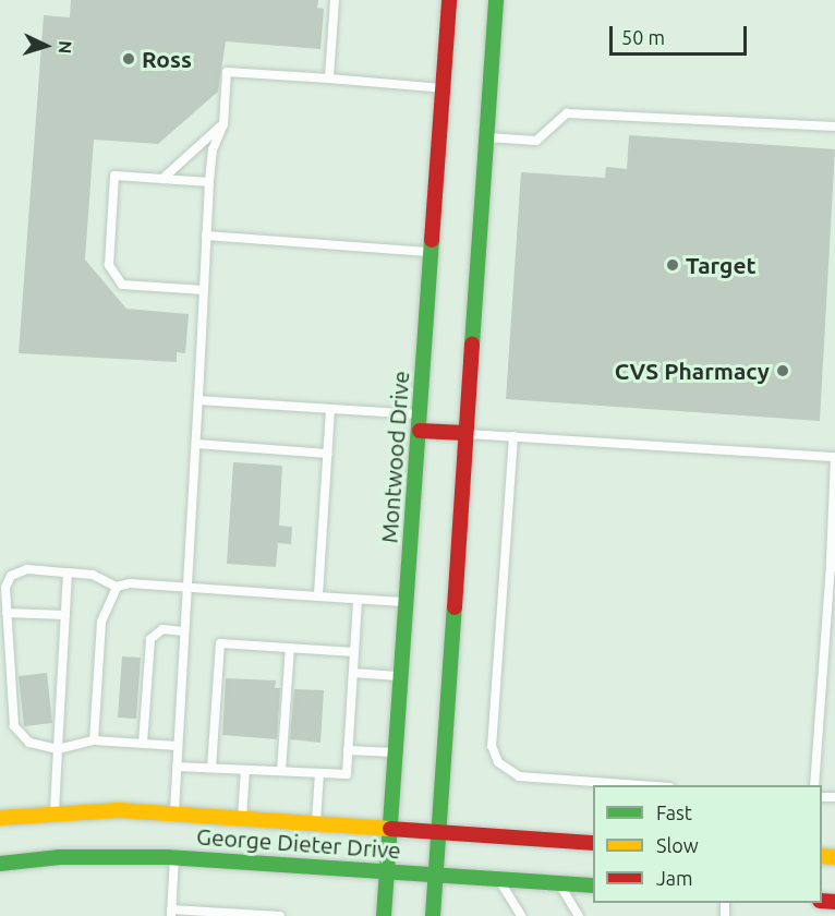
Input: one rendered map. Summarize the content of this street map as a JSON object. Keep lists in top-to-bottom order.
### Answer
{
  "streets": {
    "main road": ["Montwood Drive", "George Dieter Drive"]
  },
  "crossings": [
    ["Montwood Drive", "George Dieter Drive"]
  ],
  "places": ["Ross", "Target", "CVS Pharmacy"],
  "legend": ["Fast", "Slow", "Jam"],
  "scale_bar": "50 m",
  "north": "right"
}
